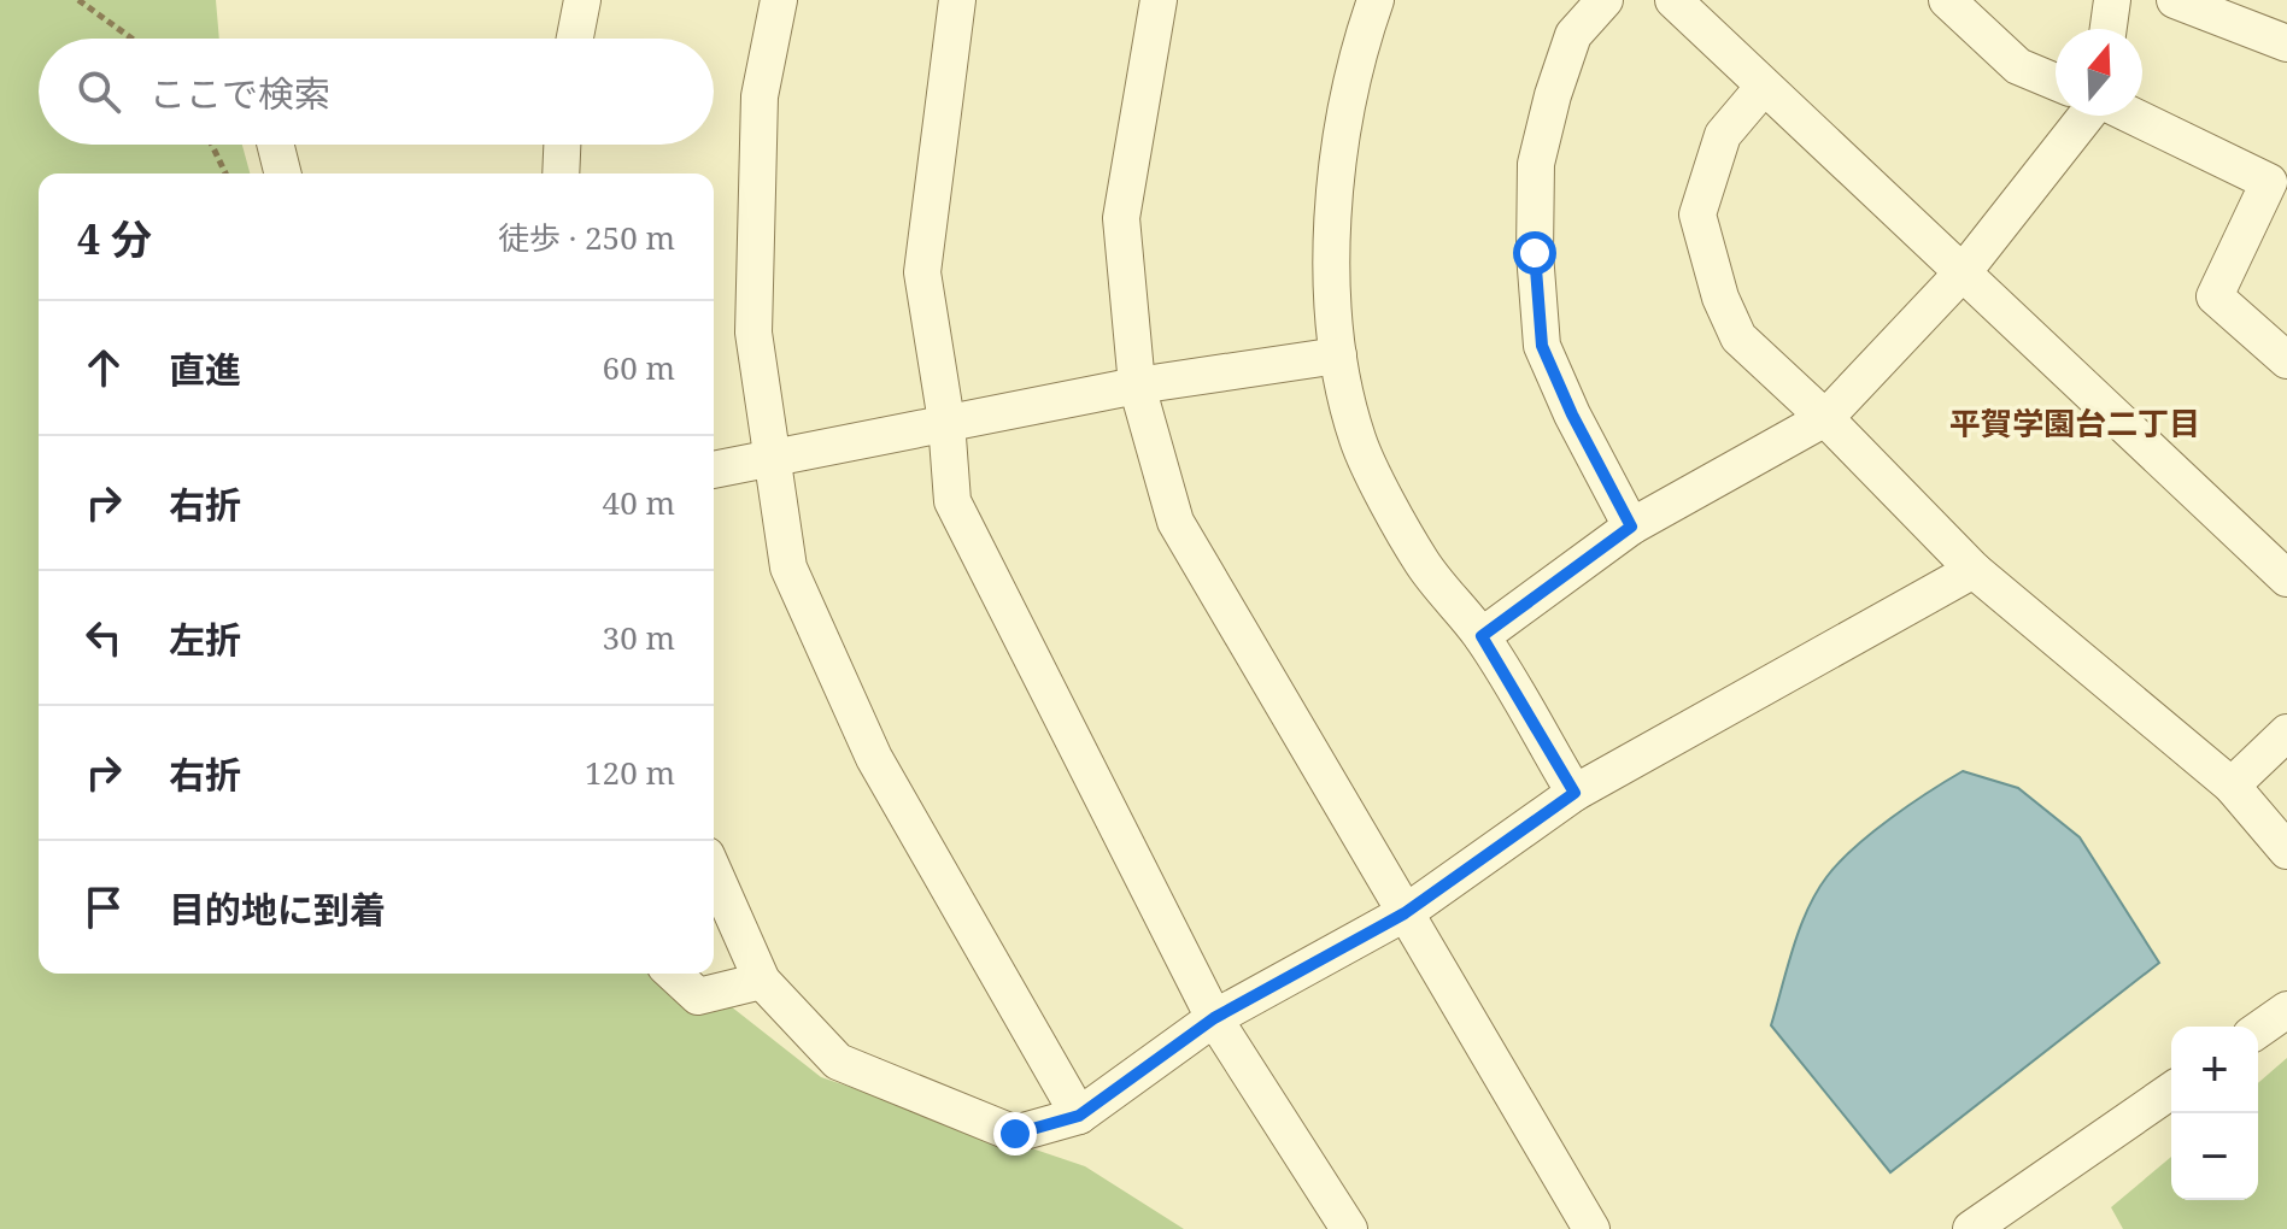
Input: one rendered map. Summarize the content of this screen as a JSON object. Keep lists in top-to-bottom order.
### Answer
{
  "districts": ["平賀学園台二丁目"],
  "north": "top",
  "page": {
    "search": "ここで検索",
    "heading": ["4 分", "徒歩 · 250 m"],
    "list": [
      ["直進", "60 m"],
      ["右折", "40 m"],
      ["左折", "30 m"],
      ["右折", "120 m"],
      "目的地に到着"
    ],
    "map_buttons": ["+", "−"]
  }
}
